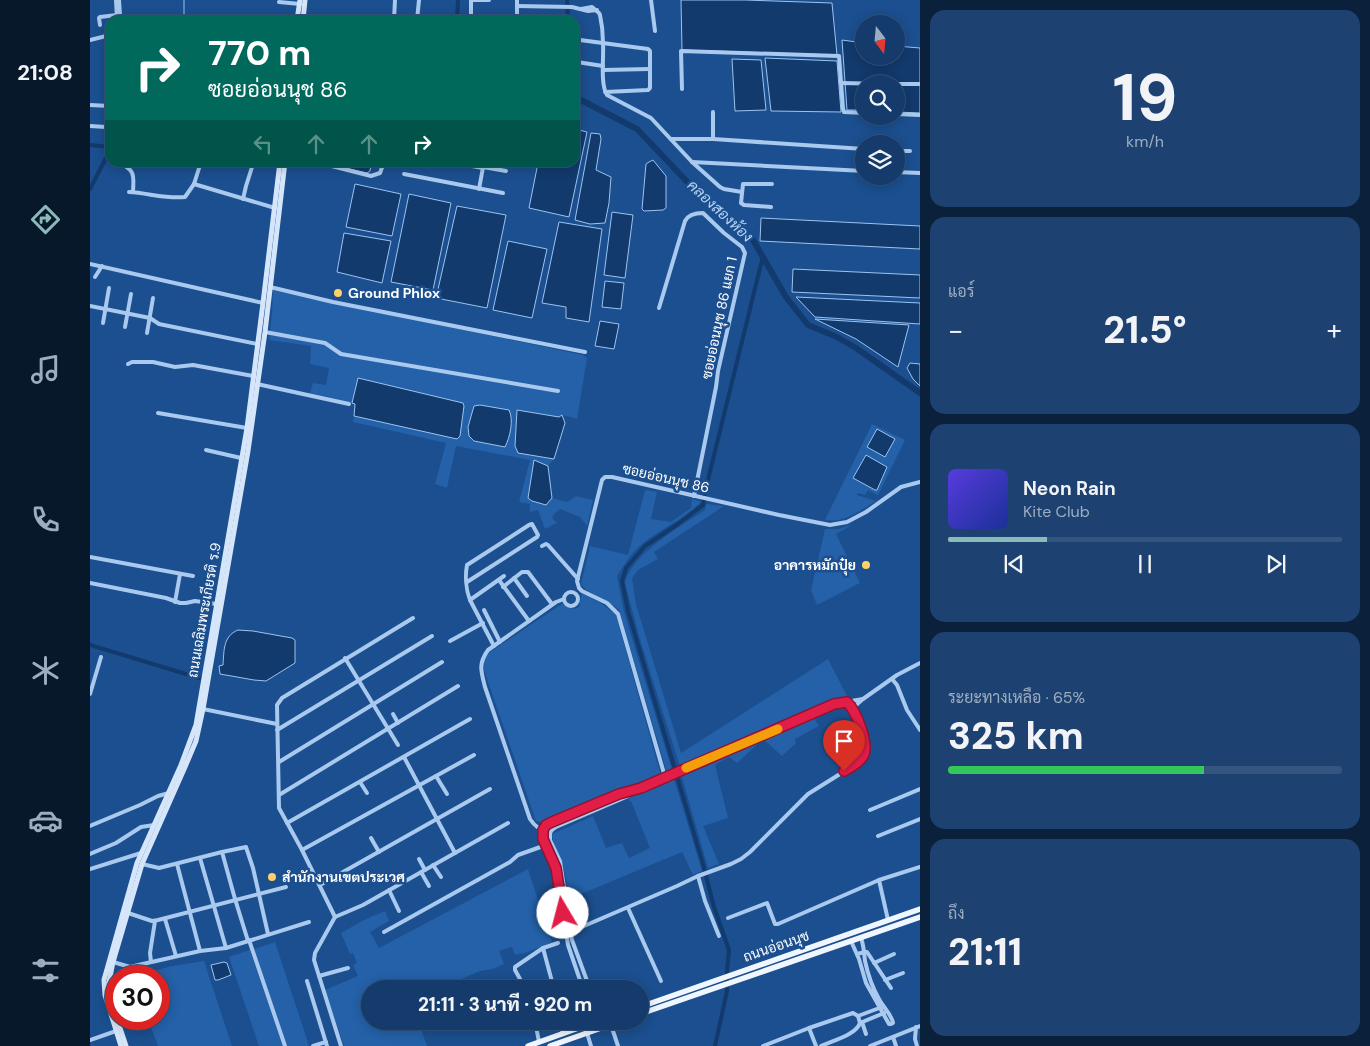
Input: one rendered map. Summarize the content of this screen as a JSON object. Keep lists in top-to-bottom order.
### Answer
{
  "streets": {
    "main road": ["ถนนเฉลิมพระเกียรติ ร.9", "ถนนอ่อนนุช"],
    "street": ["ซอยอ่อนนุช 86 แยก 1", "ซอยอ่อนนุช 86"]
  },
  "crossings": [
    ["ซอยอ่อนนุช 86 แยก 1", "ซอยอ่อนนุช 86"]
  ],
  "water": ["คลองสองห้อง"],
  "places": ["Ground Phlox", "อาคารหมักปุ๋ย", "สำนักงานเขตประเวศ"],
  "north": "bottom",
  "page": {
    "tabs": "21:08",
    "tile": [
      ["19", "km/h"],
      "แอร์",
      ["ระยะทางเหลือ · 65%", "325 km"],
      ["ถึง", "21:11"]
    ],
    "turn": ["770 m", "ซอยอ่อนนุช 86"],
    "heat": ["−", "21.5°", "+"],
    "song": ["Neon Rain", "Kite Club"],
    "limit": "30",
    "trip": "21:11 · 3 นาที · 920 m"
  }
}
